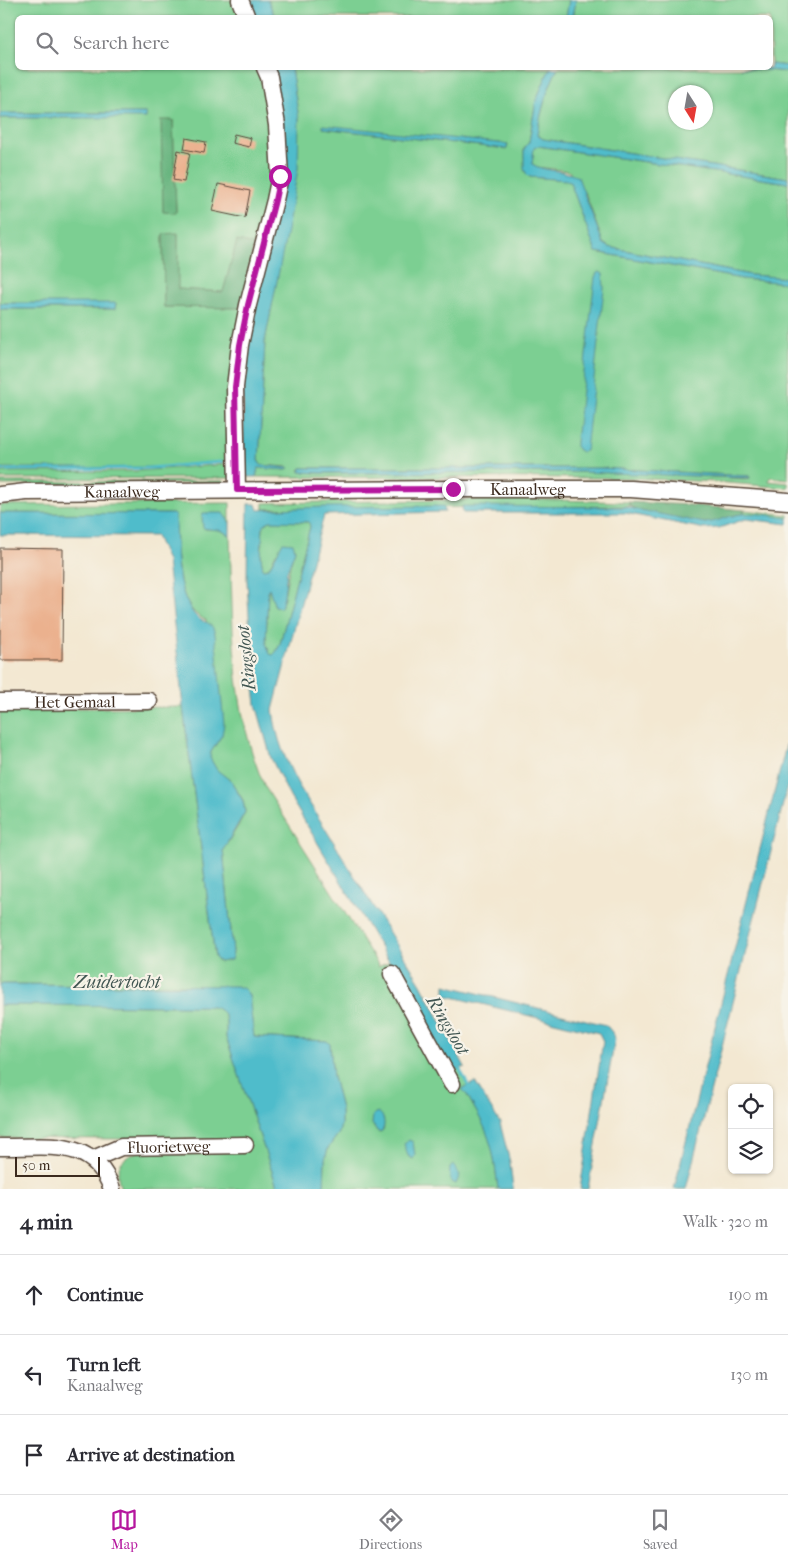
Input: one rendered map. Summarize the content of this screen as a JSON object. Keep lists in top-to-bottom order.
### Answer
{
  "streets": {
    "street": ["Kanaalweg", "Het Gemaal", "Fluorietweg"]
  },
  "water": ["Ringsloot", "Zuidertocht"],
  "scale_bar": "50 m",
  "north": "bottom",
  "page": {
    "search": "Search here",
    "scale": "50 m",
    "heading": ["4 min", "Walk · 320 m"],
    "list": [
      ["Continue", "190 m"],
      ["Turn left", "Kanaalweg", "130 m"],
      "Arrive at destination"
    ],
    "nav": ["Map", "Directions", "Saved"]
  }
}
